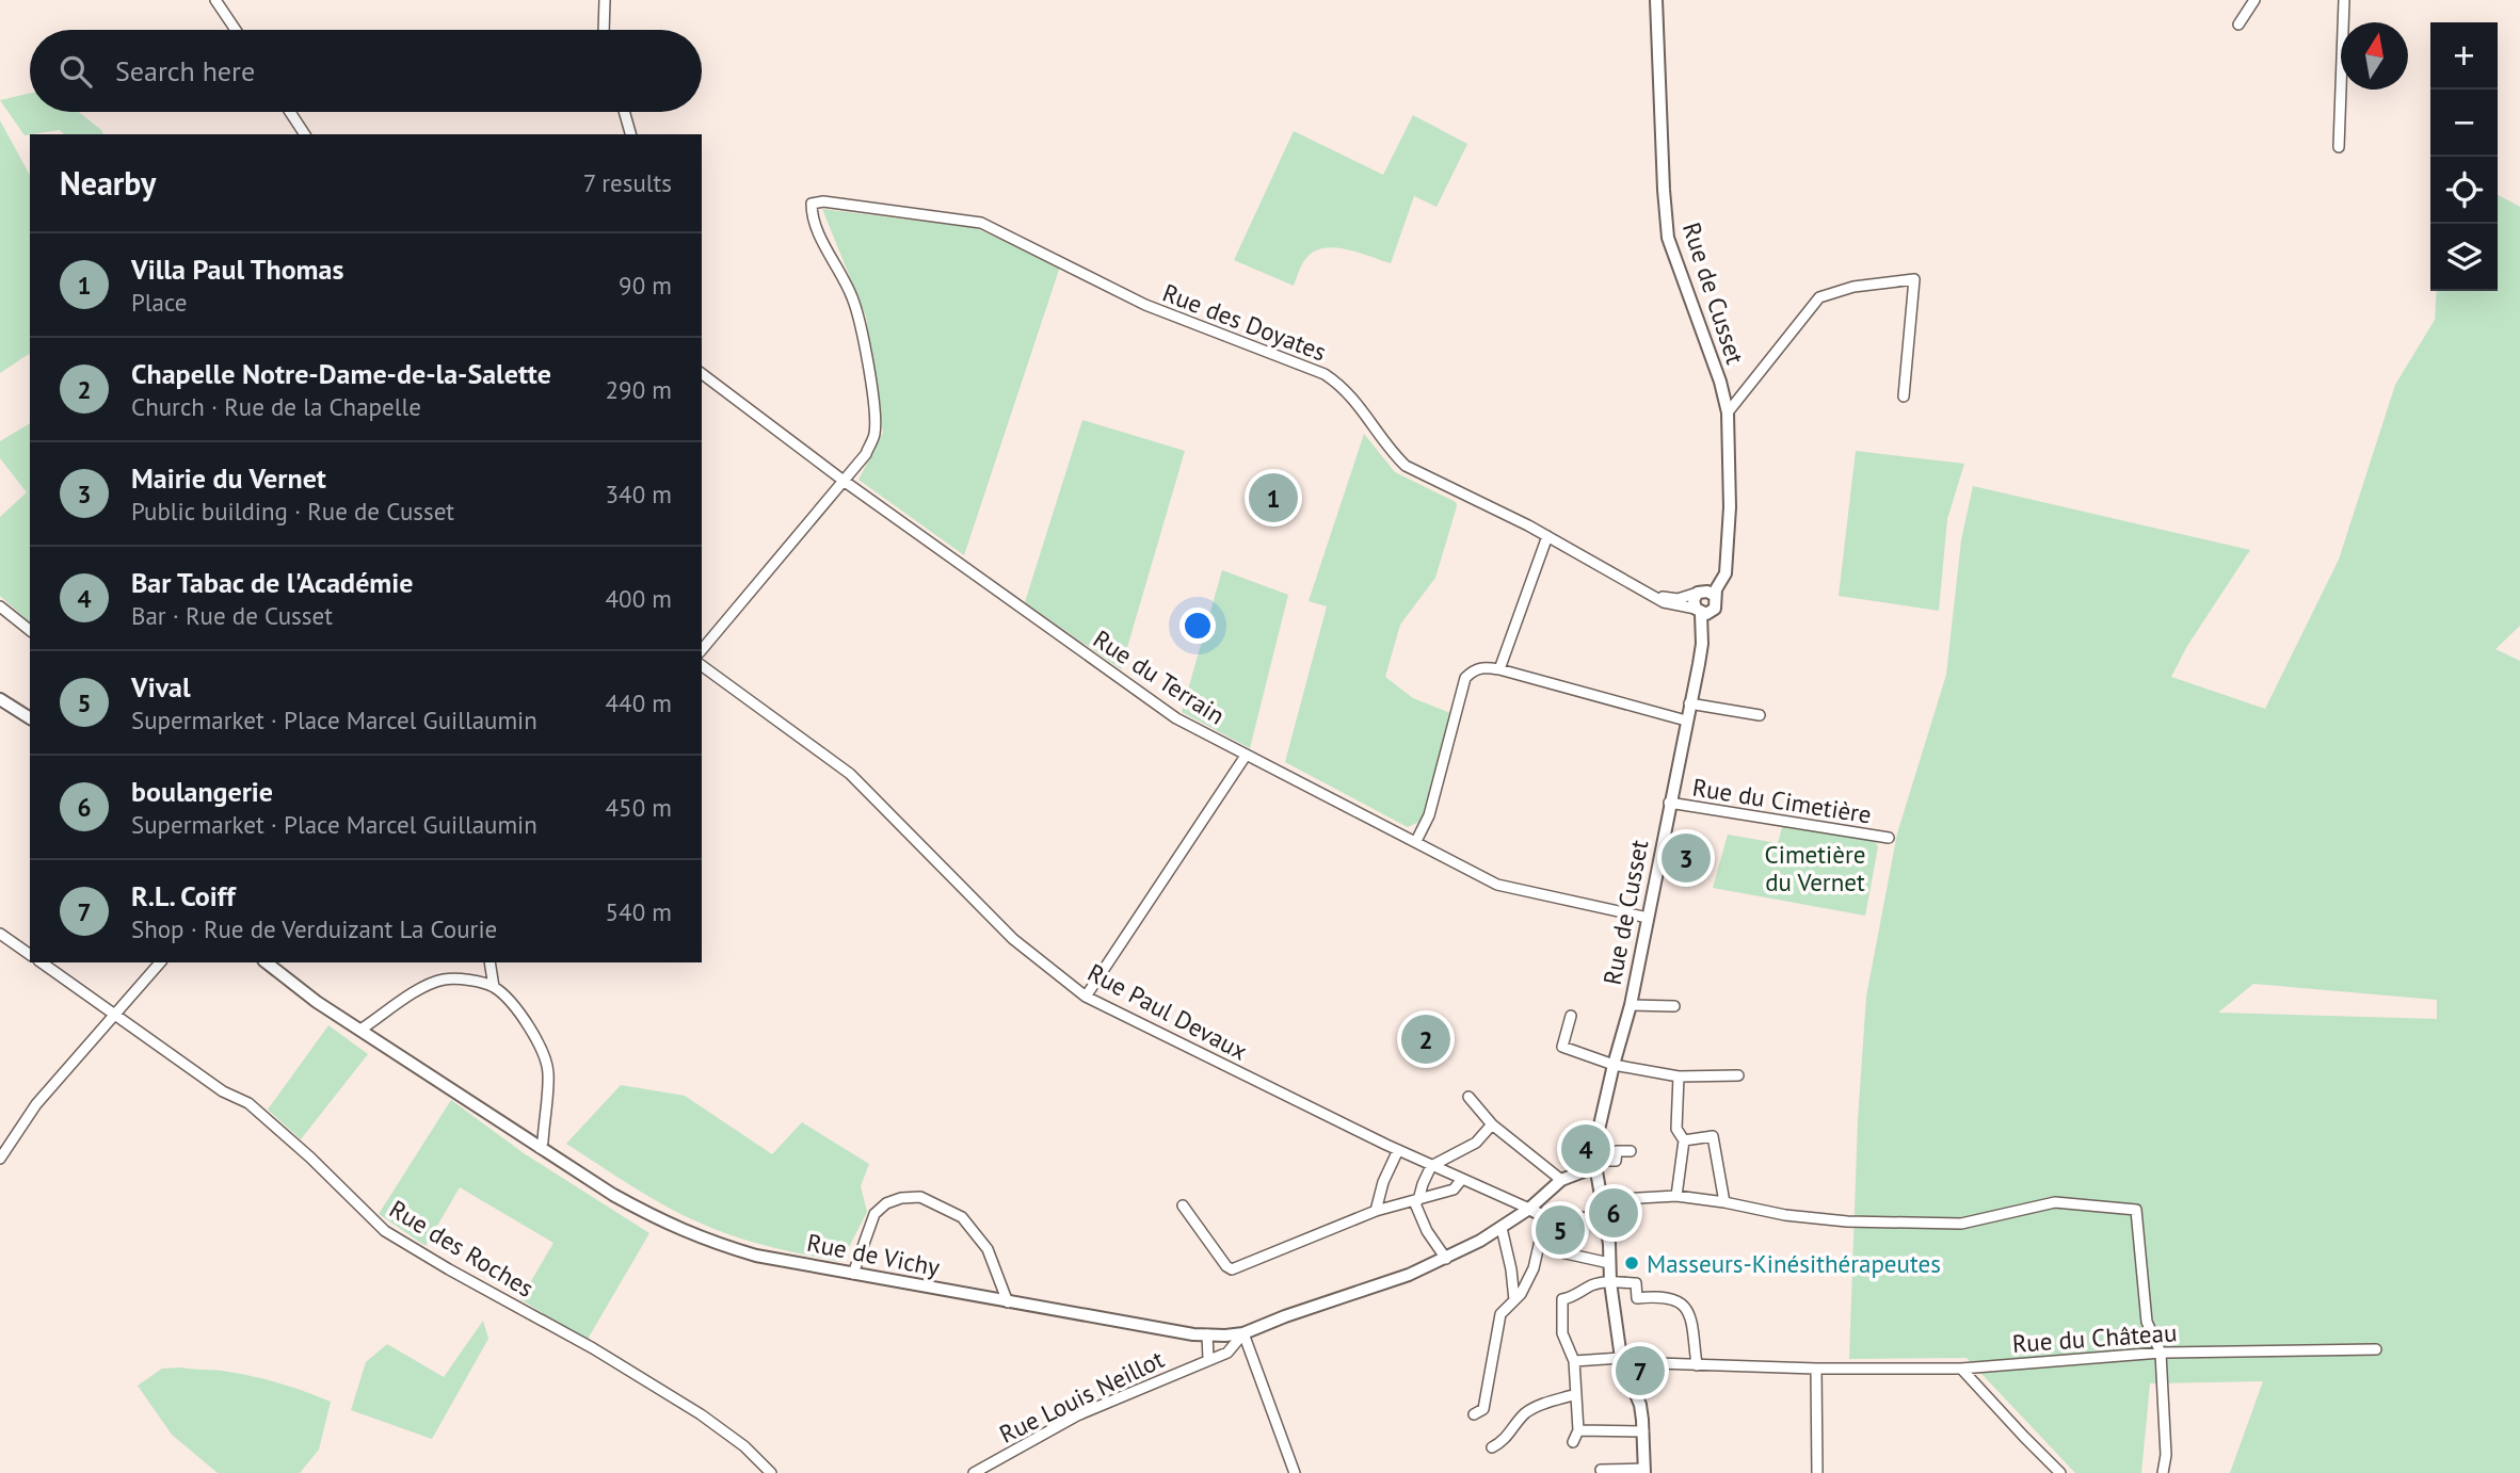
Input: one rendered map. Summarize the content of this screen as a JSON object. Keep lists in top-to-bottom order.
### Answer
{
  "streets": {
    "street": [
      "Rue de Cusset",
      "Rue des Doyates",
      "Rue du Terrain",
      "Rue du Cimetière",
      "Rue Paul Devaux",
      "Rue des Roches",
      "Rue de Vichy",
      "Rue du Château",
      "Rue Louis Neillot"
    ]
  },
  "crossings": [
    ["Rue de Cusset", "Rue des Doyates"],
    ["Rue de Cusset", "Rue du Terrain"],
    ["Rue de Cusset", "Rue du Cimetière"],
    ["Rue des Doyates", "Rue du Terrain"],
    ["Rue Paul Devaux", "Rue de Vichy"],
    ["Rue de Vichy", "Rue Louis Neillot"]
  ],
  "parks": ["Cimetière du Vernet"],
  "places": ["Masseurs-Kinésithérapeutes"],
  "north": "top",
  "page": {
    "map_buttons": ["+", "−"],
    "search": "Search here",
    "heading": ["Nearby", "7 results"],
    "list": [
      {
        "mark": "1",
        "name": "Villa Paul Thomas",
        "note": "Place",
        "value": "90 m"
      },
      {
        "mark": "2",
        "name": "Chapelle Notre-Dame-de-la-Salette",
        "note": "Church · Rue de la Chapelle",
        "value": "290 m"
      },
      {
        "mark": "3",
        "name": "Mairie du Vernet",
        "note": "Public building · Rue de Cusset",
        "value": "340 m"
      },
      {
        "mark": "4",
        "name": "Bar Tabac de l'Académie",
        "note": "Bar · Rue de Cusset",
        "value": "400 m"
      },
      {
        "mark": "5",
        "name": "Vival",
        "note": "Supermarket · Place Marcel Guillaumin",
        "value": "440 m"
      },
      {
        "mark": "6",
        "name": "boulangerie",
        "note": "Supermarket · Place Marcel Guillaumin",
        "value": "450 m"
      },
      {
        "mark": "7",
        "name": "R.L. Coiff",
        "note": "Shop · Rue de Verduizant La Courie",
        "value": "540 m"
      }
    ],
    "pins": [
      "1",
      "3",
      "2",
      "4",
      "6",
      "5",
      "7"
    ]
  }
}
